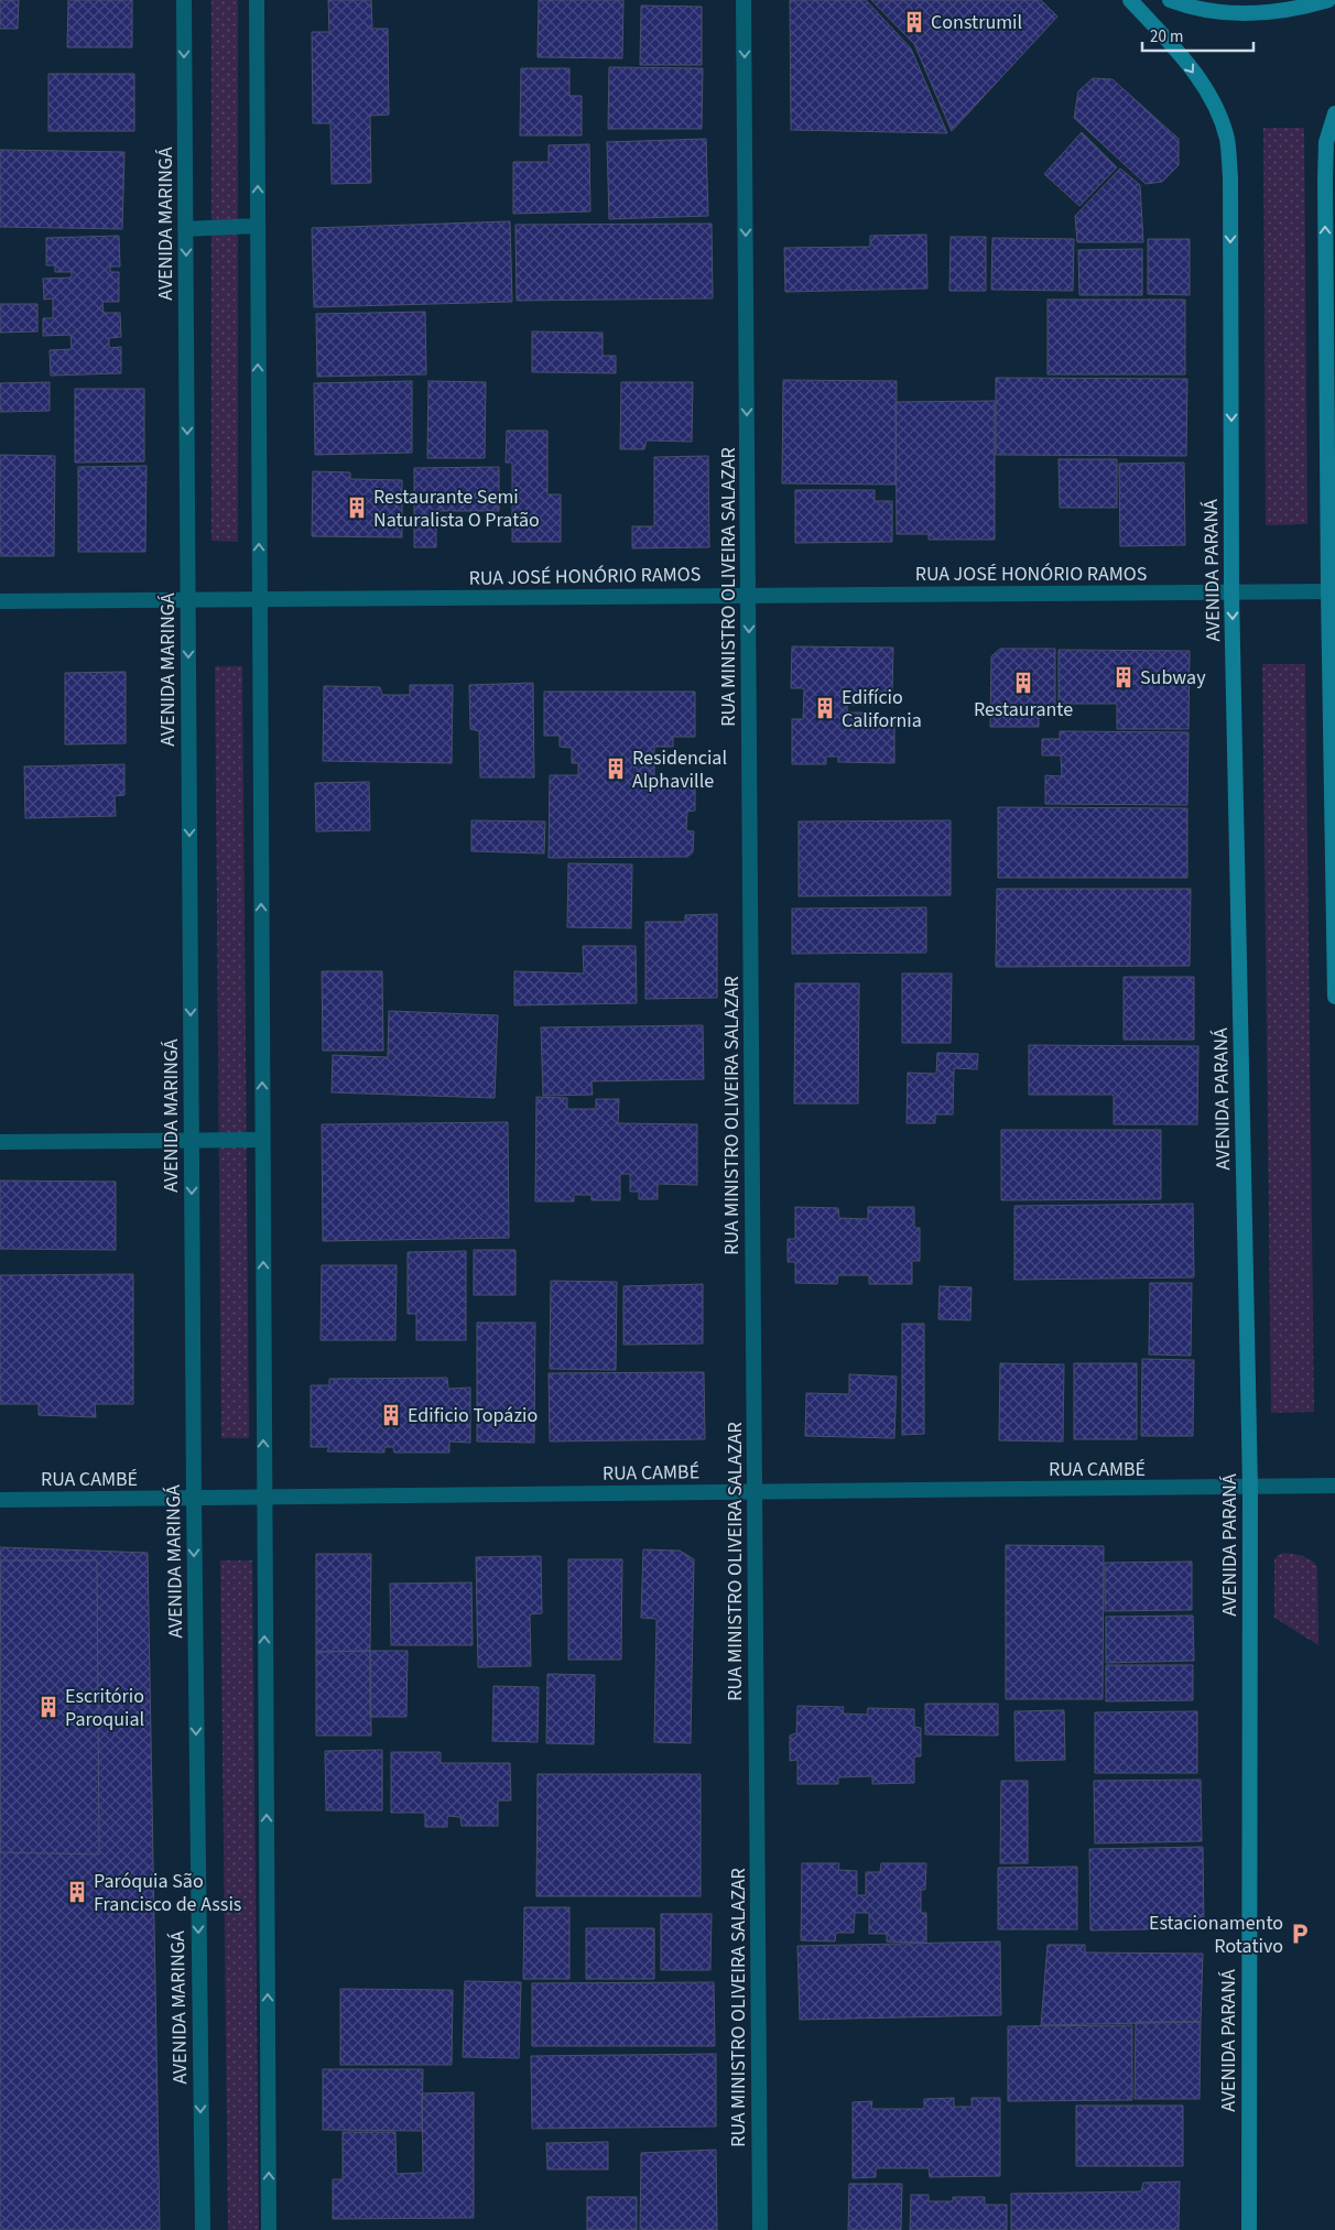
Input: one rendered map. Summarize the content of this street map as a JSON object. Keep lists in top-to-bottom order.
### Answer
{
  "streets": {
    "main road": ["AVENIDA PARANÁ"],
    "street": [
      "AVENIDA MARINGÁ",
      "RUA JOSÉ HONÓRIO RAMOS",
      "RUA MINISTRO OLIVEIRA SALAZAR",
      "RUA CAMBÉ"
    ]
  },
  "crossings": [
    ["AVENIDA MARINGÁ", "RUA JOSÉ HONÓRIO RAMOS"],
    ["AVENIDA MARINGÁ", "RUA CAMBÉ"],
    ["AVENIDA PARANÁ", "RUA JOSÉ HONÓRIO RAMOS"],
    ["AVENIDA PARANÁ", "RUA CAMBÉ"],
    ["RUA JOSÉ HONÓRIO RAMOS", "RUA MINISTRO OLIVEIRA SALAZAR"],
    ["RUA MINISTRO OLIVEIRA SALAZAR", "RUA CAMBÉ"]
  ],
  "one_way": ["RUA MINISTRO OLIVEIRA SALAZAR"],
  "places": {
    "building": [
      "Construmil",
      "Restaurante Semi Naturalista O Pratão",
      "Subway",
      "Restaurante",
      "Edifício California",
      "Residencial Alphaville",
      "Edificio Topázio",
      "Escritório Paroquial",
      "Paróquia São Francisco de Assis"
    ],
    "parking": ["Estacionamento Rotativo"]
  },
  "scale_bar": "20 m"
}
